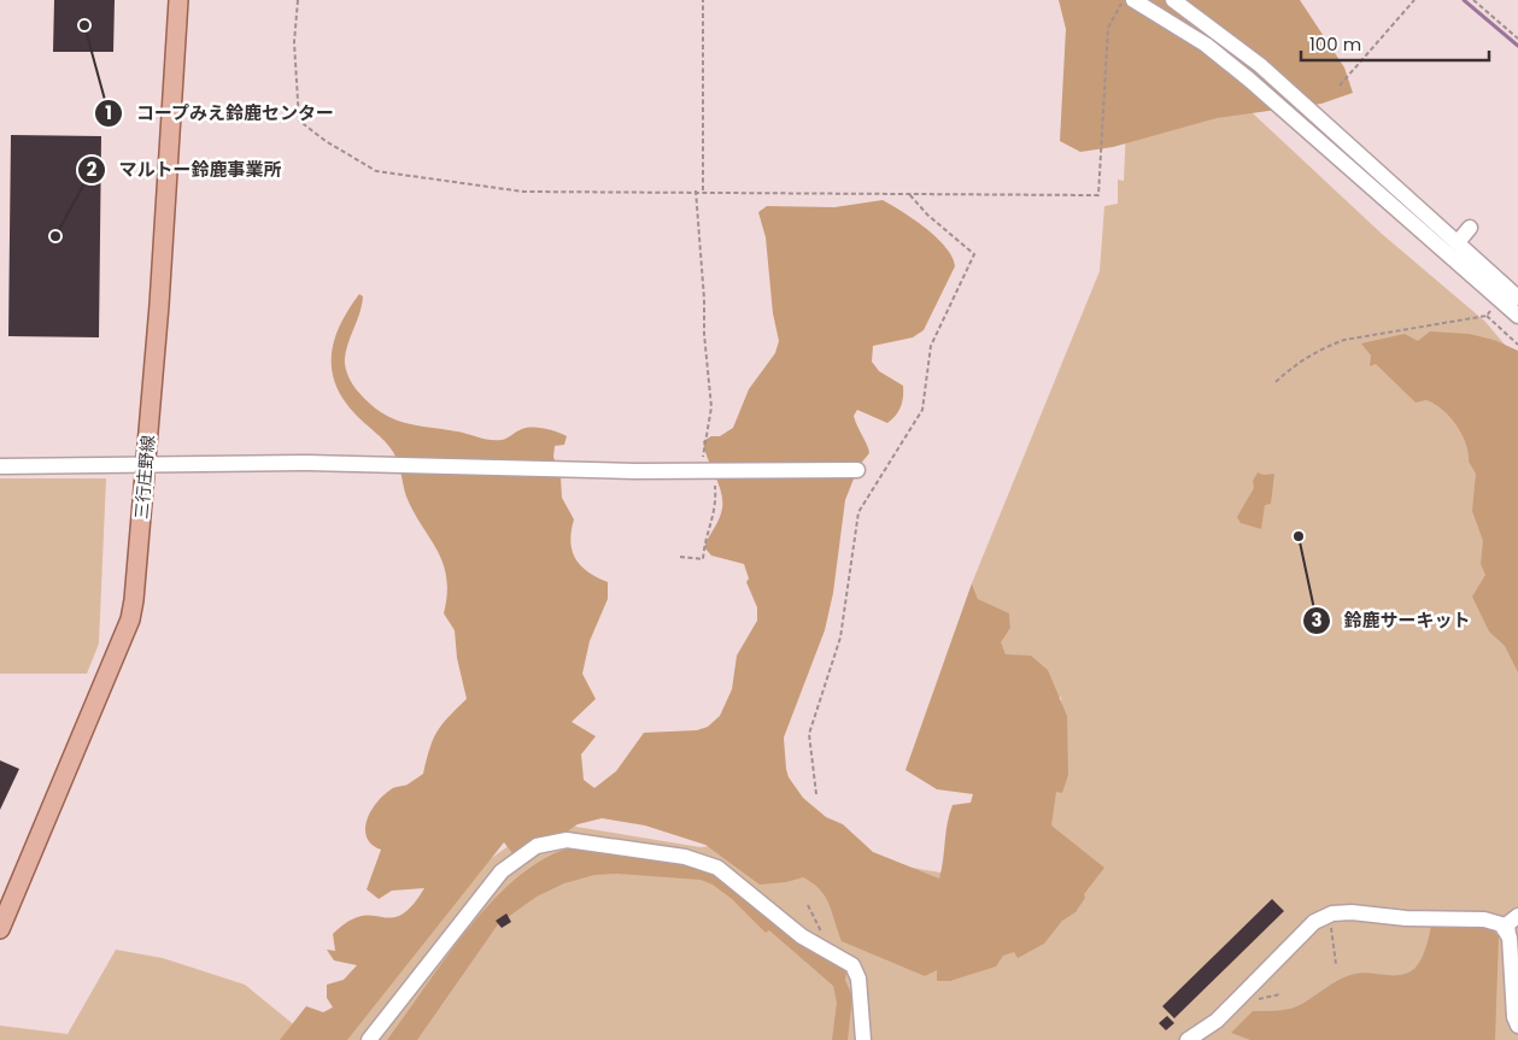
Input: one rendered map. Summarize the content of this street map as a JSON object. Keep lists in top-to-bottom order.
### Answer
{
  "streets": {
    "main road": ["三行庄野線"]
  },
  "places": ["コープみえ鈴鹿センター", "マルトー鈴鹿事業所", "鈴鹿サーキット"],
  "scale_bar": "100 m"
}
